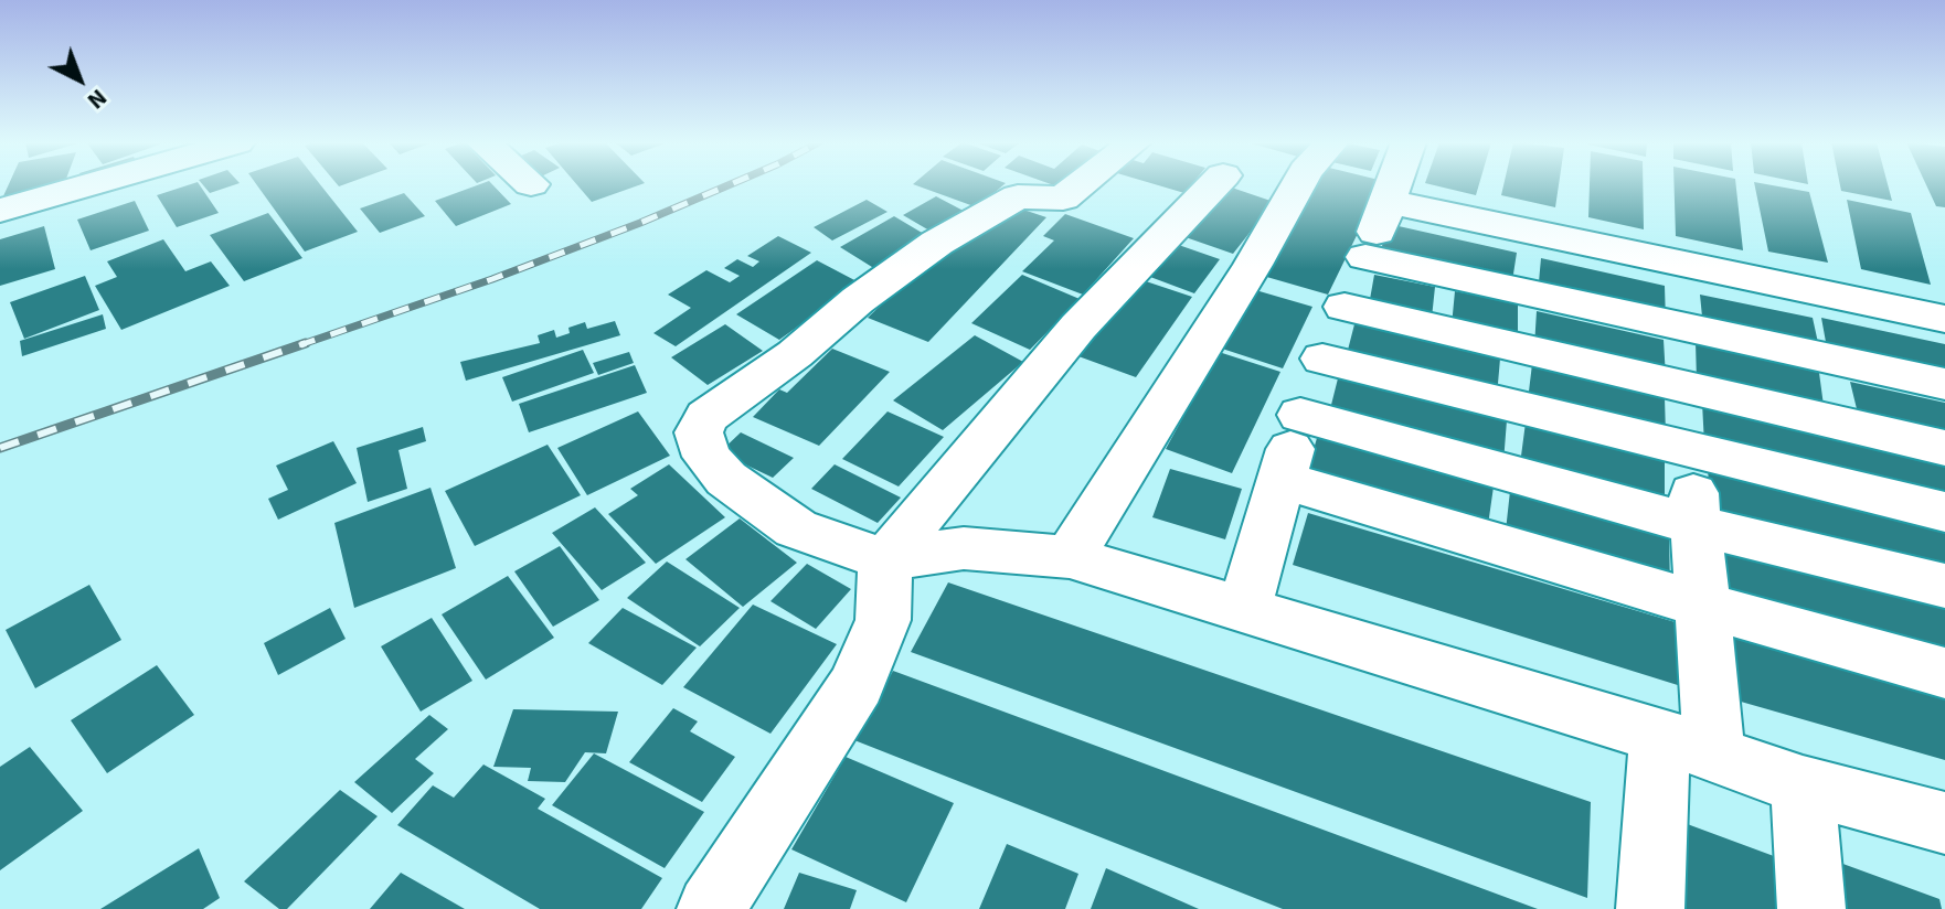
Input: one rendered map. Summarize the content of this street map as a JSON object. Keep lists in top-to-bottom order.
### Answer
{
  "north": "bottom right"
}
